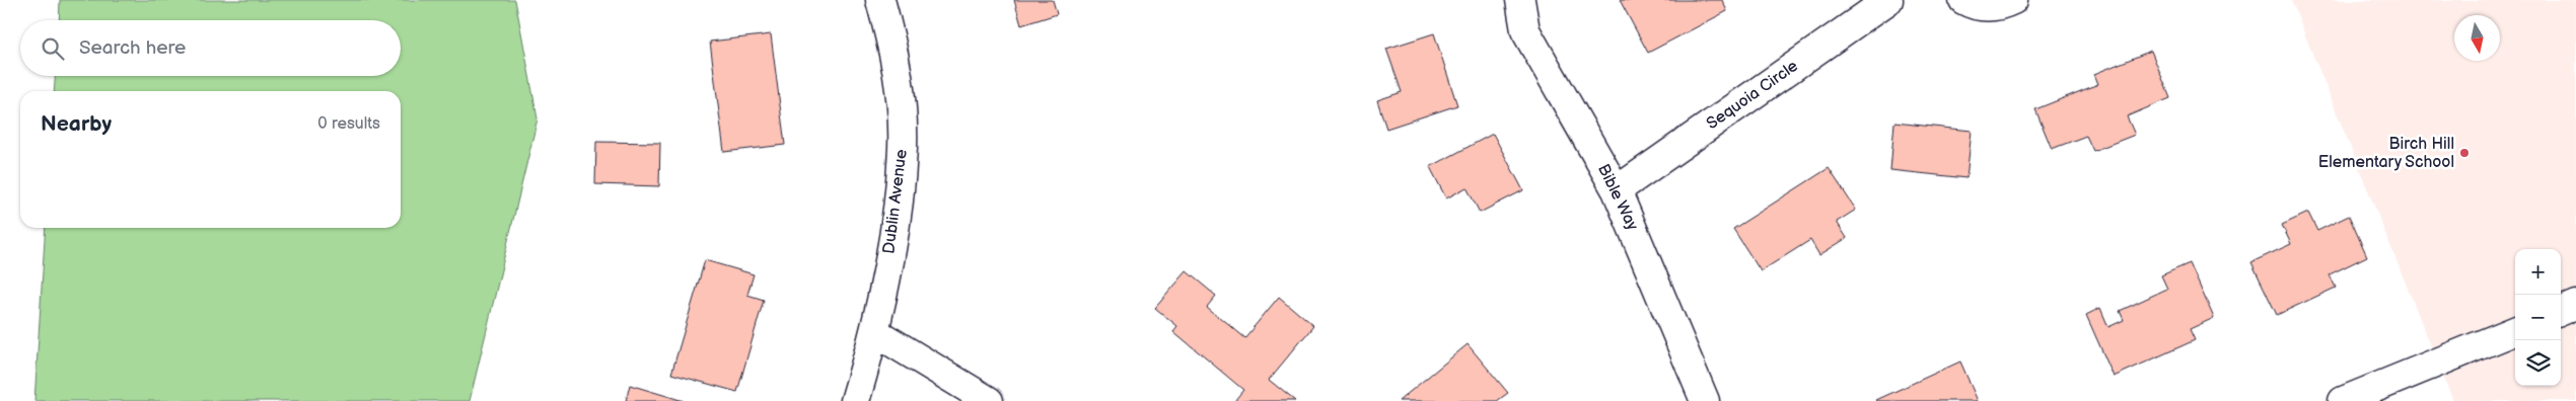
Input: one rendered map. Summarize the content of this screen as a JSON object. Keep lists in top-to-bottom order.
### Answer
{
  "streets": {
    "street": ["Sequoia Circle", "Bible Way", "Dublin Avenue"]
  },
  "crossings": [
    ["Sequoia Circle", "Bible Way"]
  ],
  "places": ["Birch Hill Elementary School"],
  "north": "bottom",
  "page": {
    "search": "Search here",
    "heading": ["Nearby", "0 results"],
    "map_buttons": ["+", "−"]
  }
}
